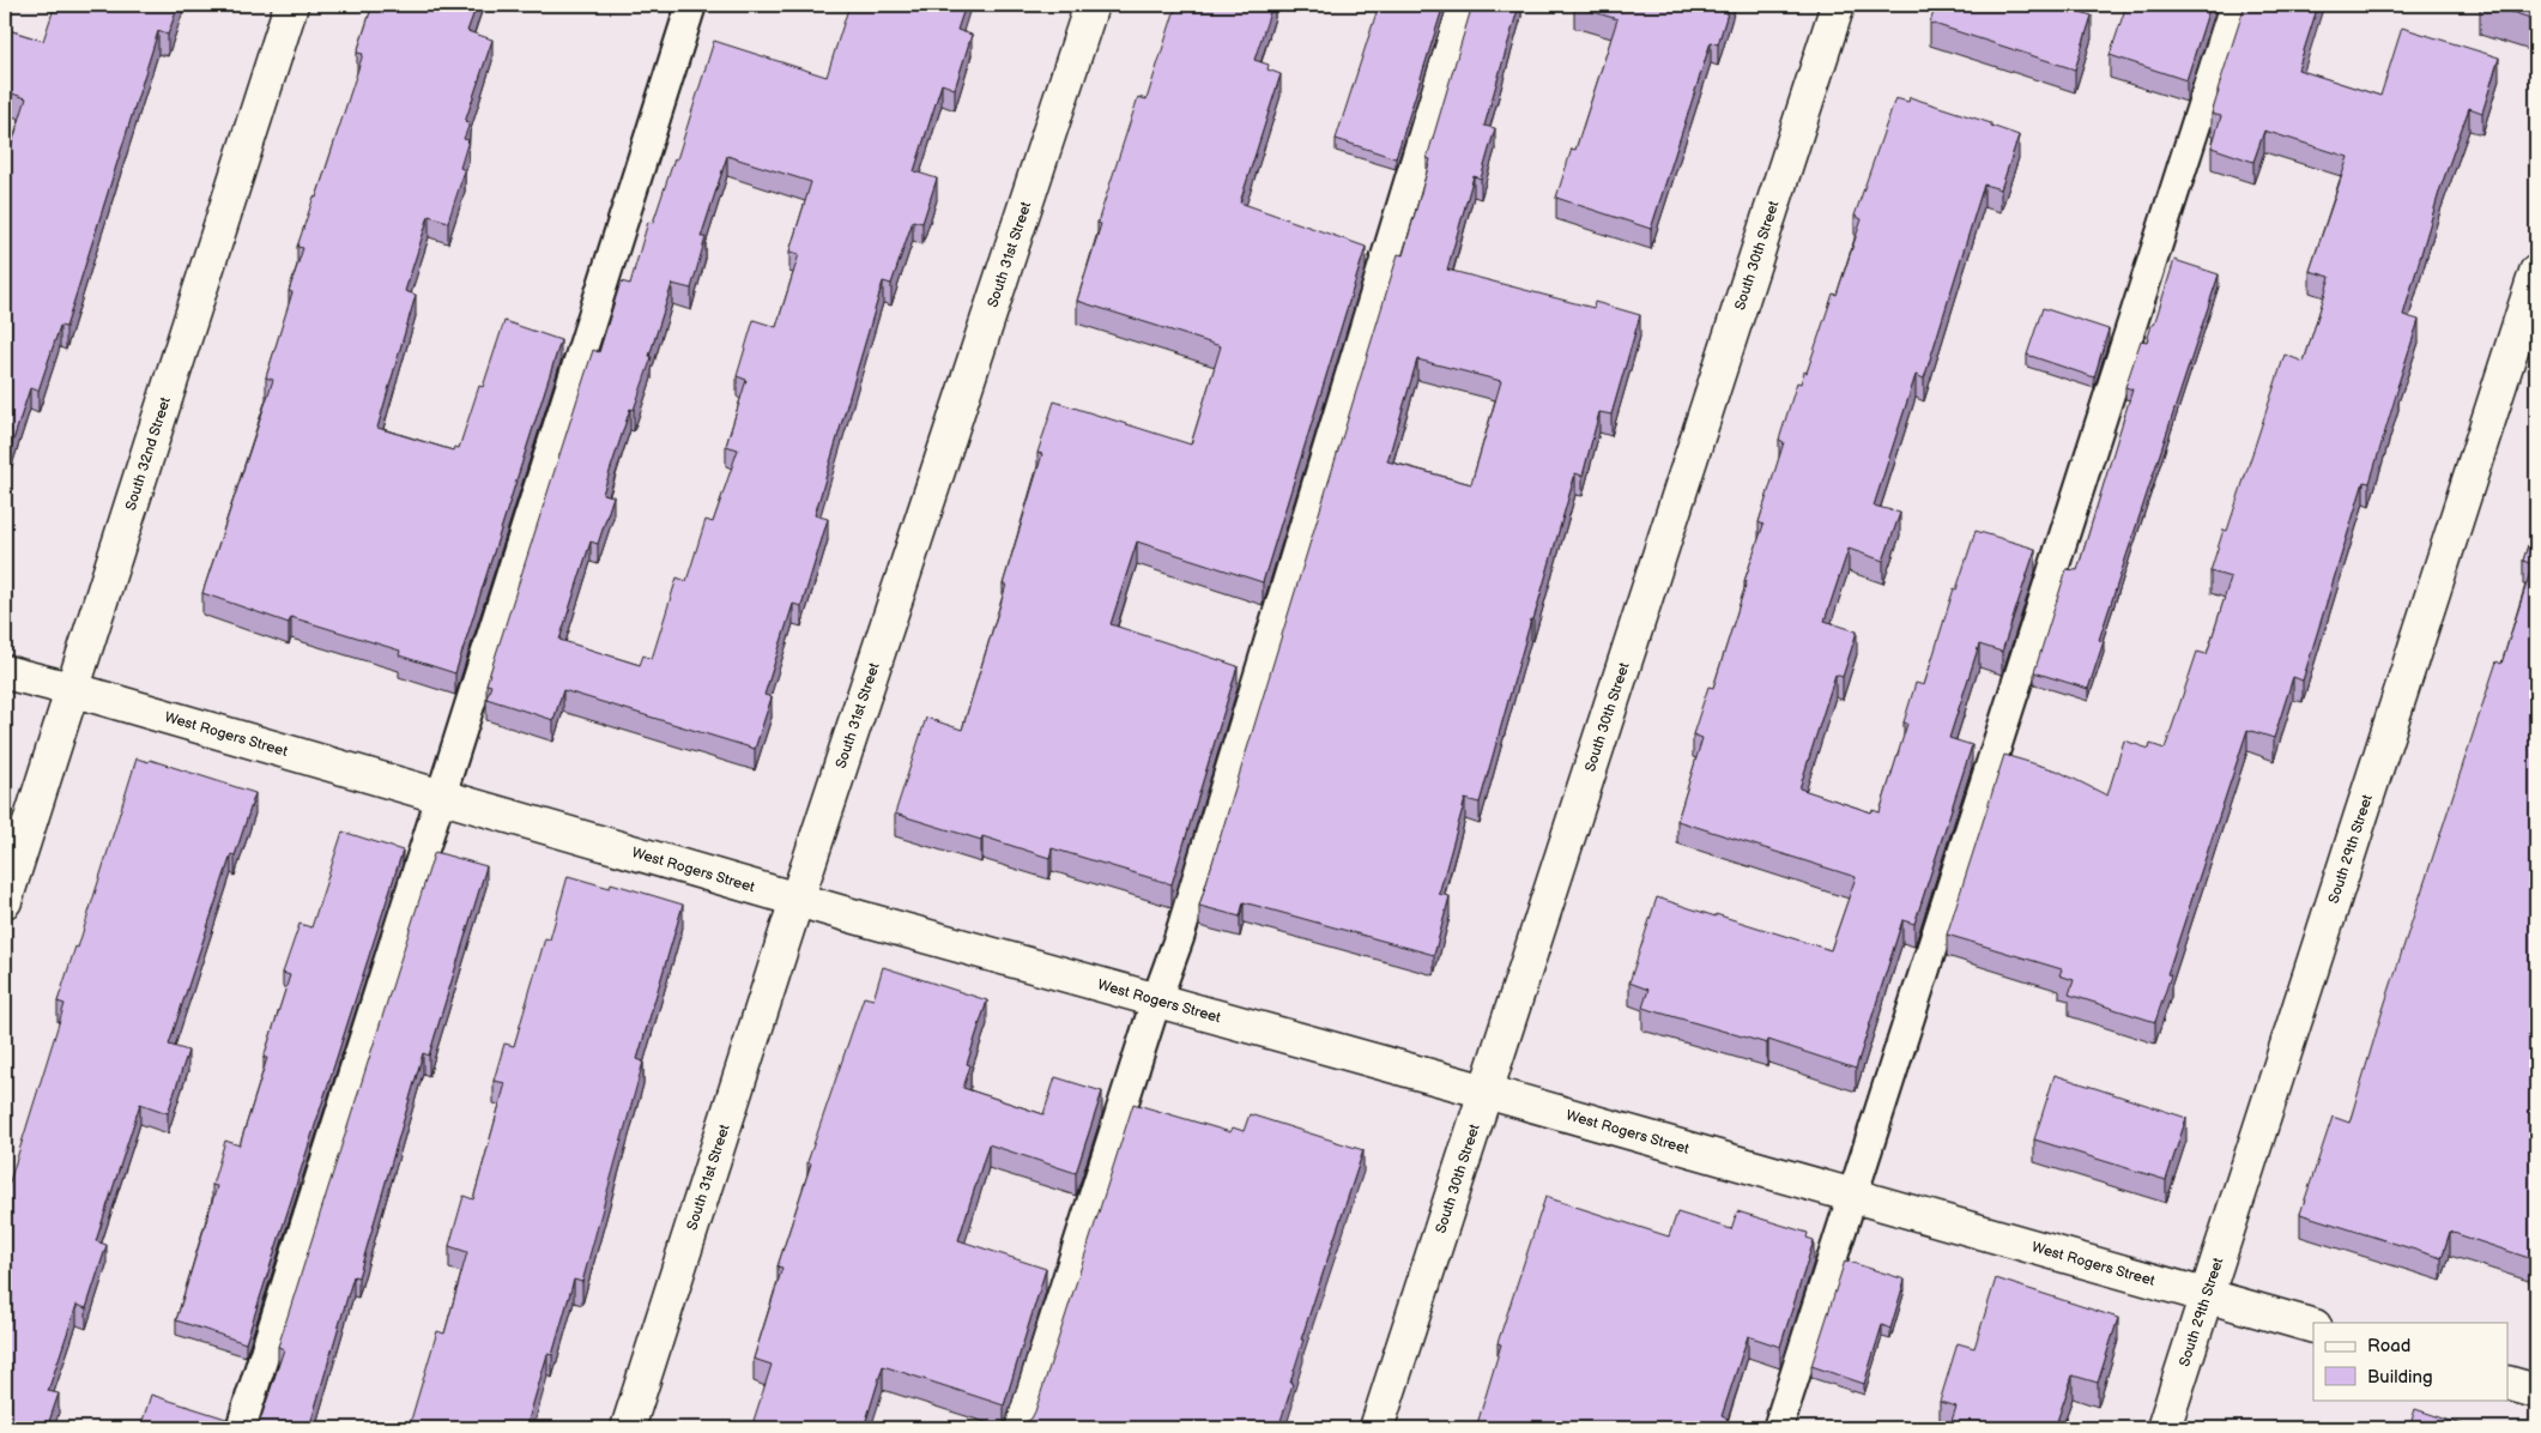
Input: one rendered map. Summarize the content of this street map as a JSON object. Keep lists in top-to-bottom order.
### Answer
{
  "streets": {
    "street": [
      "South 31st Street",
      "South 30th Street",
      "South 32nd Street",
      "West Rogers Street",
      "South 29th Street"
    ]
  },
  "crossings": [
    ["South 31st Street", "West Rogers Street"],
    ["South 30th Street", "West Rogers Street"],
    ["South 32nd Street", "West Rogers Street"],
    ["West Rogers Street", "South 29th Street"]
  ],
  "legend": ["Road", "Building"]
}
